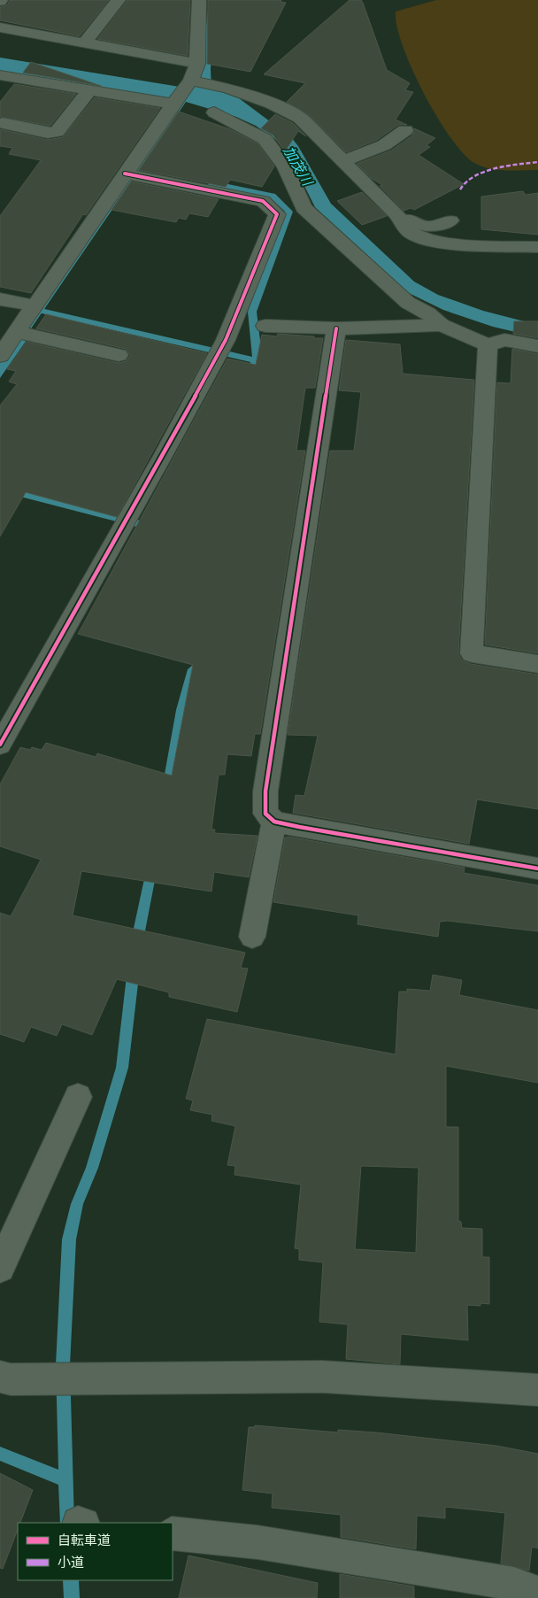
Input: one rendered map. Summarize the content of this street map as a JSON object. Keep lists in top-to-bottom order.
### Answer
{
  "water": ["加茂川"],
  "legend": ["自転車道", "小道"]
}
